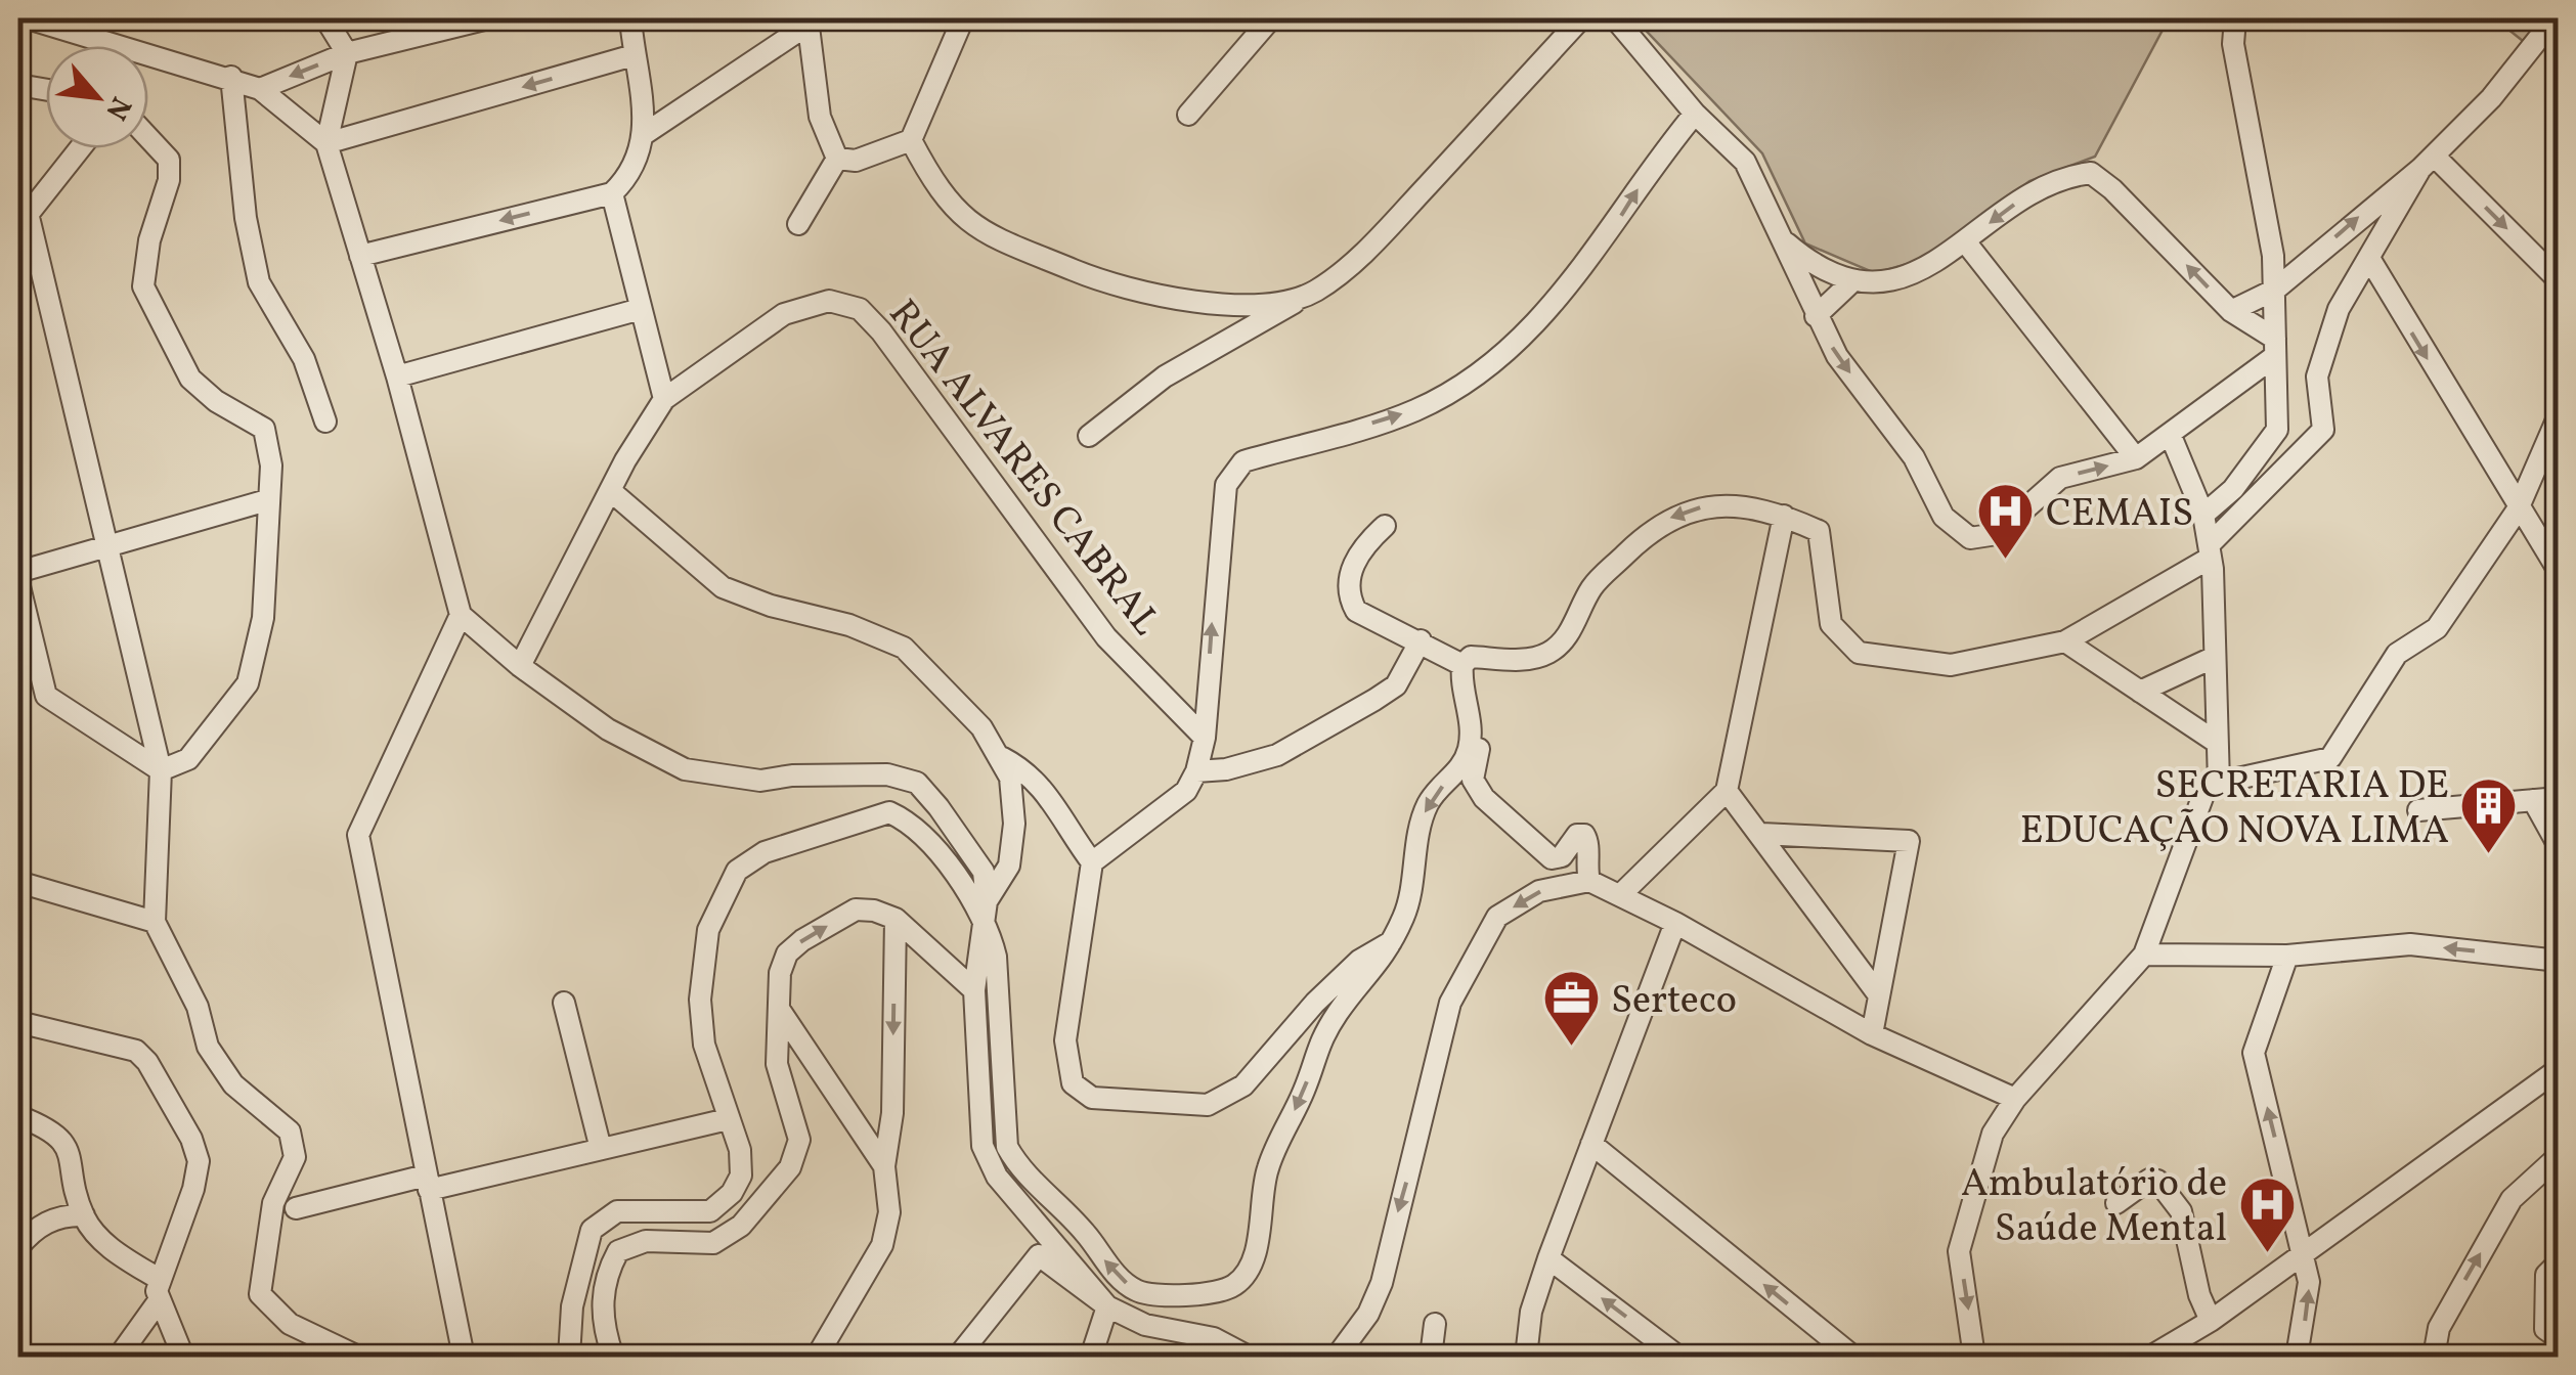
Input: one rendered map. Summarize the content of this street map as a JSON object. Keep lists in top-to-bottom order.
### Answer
{
  "streets": {
    "street": ["RUA ALVARES CABRAL"]
  },
  "places": {
    "hospital": ["CEMAIS", "Ambulatório de Saúde Mental"],
    "building": ["SECRETARIA DE EDUCAÇÃO NOVA LIMA"],
    "office": ["Serteco"]
  },
  "north": "bottom right"
}
